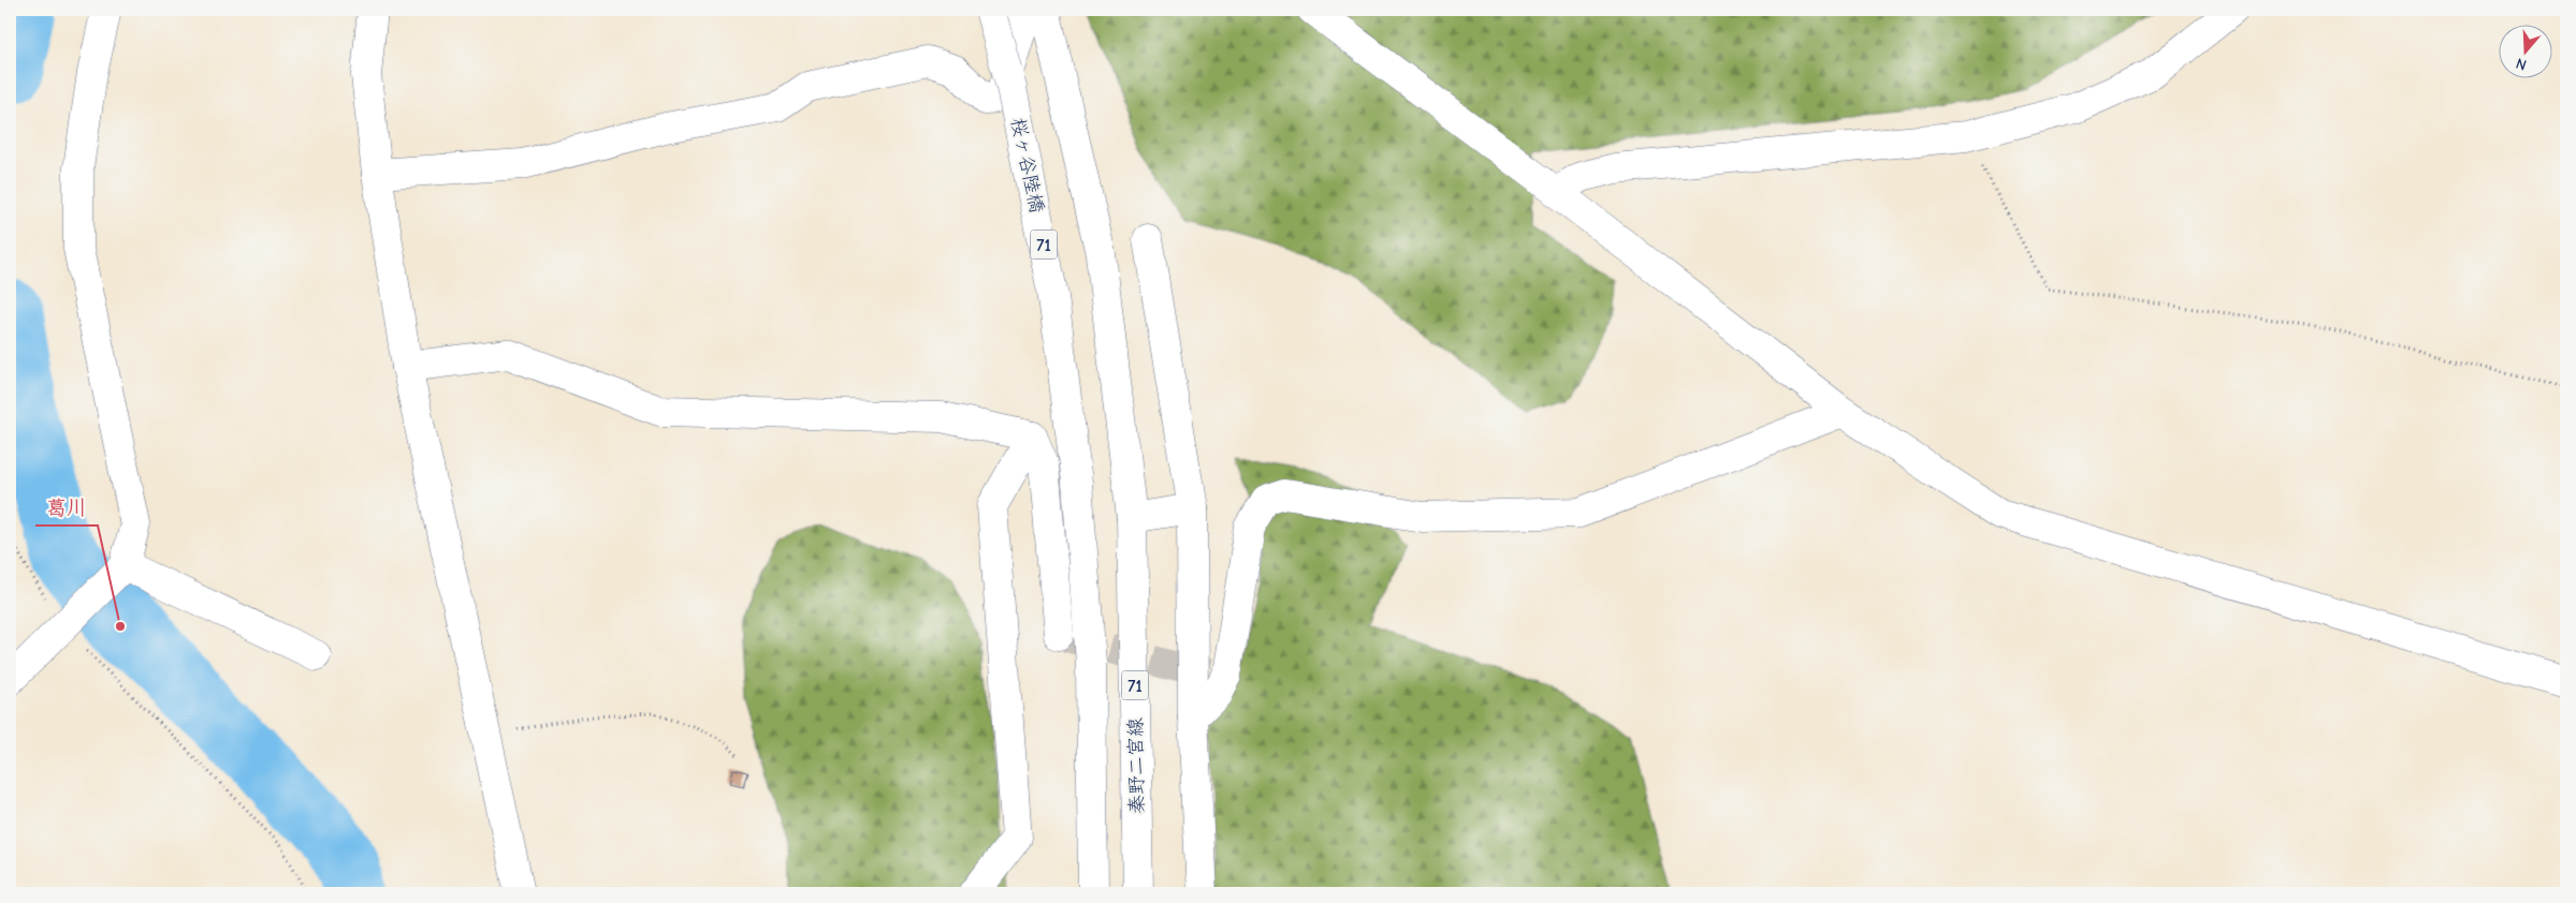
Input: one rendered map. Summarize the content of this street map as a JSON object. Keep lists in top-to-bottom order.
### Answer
{
  "streets": {
    "street": ["桜ヶ谷陸橋", "71", "秦野二宮線"]
  },
  "places": ["葛川"],
  "north": "bottom"
}
